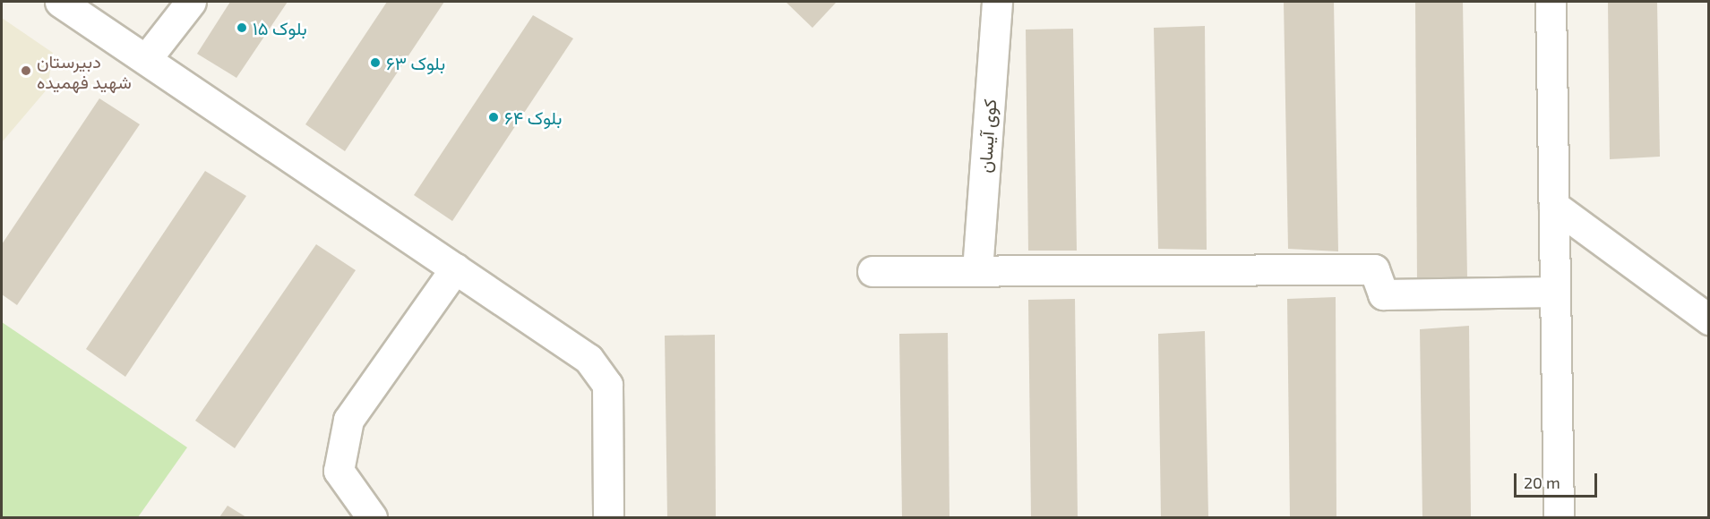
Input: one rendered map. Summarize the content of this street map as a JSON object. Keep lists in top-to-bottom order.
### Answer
{
  "streets": {
    "street": ["کوی آیسان"]
  },
  "places": [
    "بلوک ۱۵",
    "بلوک ۶۳",
    "دبیرستان شهید فهمیده",
    "بلوک ۶۴"
  ],
  "scale_bar": "20 m"
}
